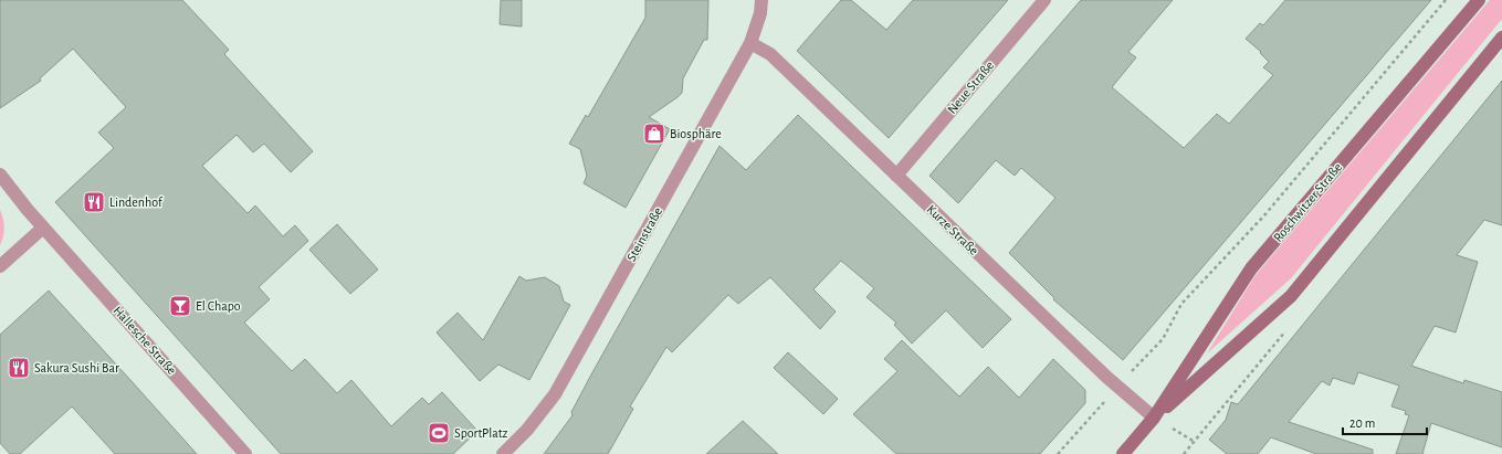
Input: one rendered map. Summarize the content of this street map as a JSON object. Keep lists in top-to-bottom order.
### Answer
{
  "streets": {
    "main road": ["Roschwitzer Straße"],
    "street": [
      "Neue Straße",
      "Kurze Straße",
      "Steinstraße",
      "Hallesche Straße"
    ]
  },
  "crossings": [
    ["Neue Straße", "Kurze Straße"],
    ["Roschwitzer Straße", "Kurze Straße"],
    ["Kurze Straße", "Steinstraße"]
  ],
  "places": {
    "shop": ["Biosphäre"],
    "restaurant": ["Lindenhof", "Sakura Sushi Bar"],
    "bar": ["El Chapo"],
    "sports": ["SportPlatz"]
  },
  "scale_bar": "20 m"
}
